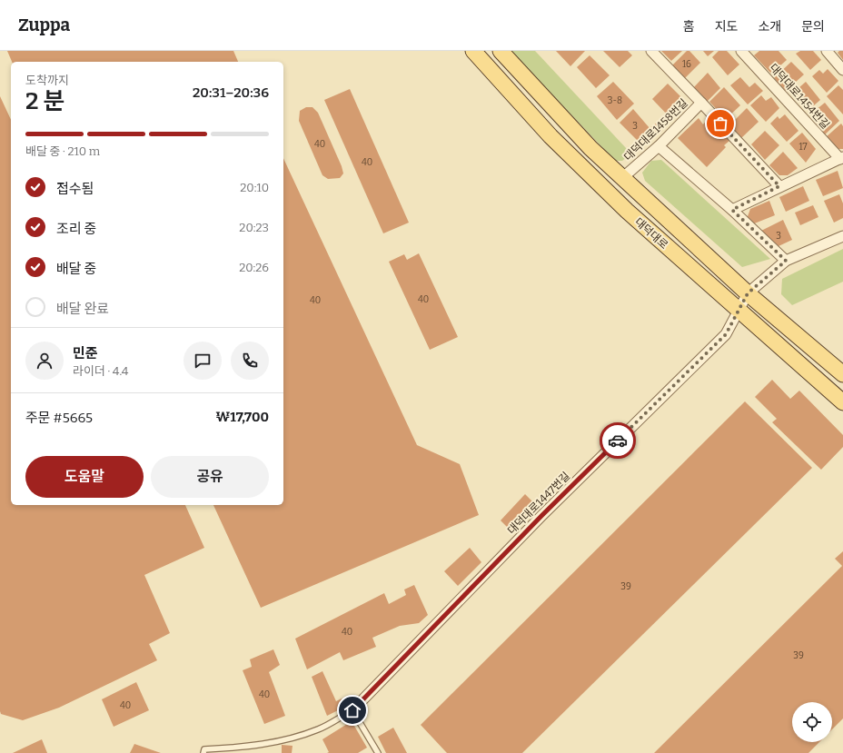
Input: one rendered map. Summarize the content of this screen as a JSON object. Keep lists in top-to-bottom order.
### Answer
{
  "streets": {
    "main road": ["대덕대로"],
    "street": ["대덕대로1454번길", "대덕대로1458번길", "대덕대로1447번길"]
  },
  "crossings": [
    ["대덕대로1458번길", "대덕대로"],
    ["대덕대로", "대덕대로1447번길"]
  ],
  "house_numbers": [
    "16",
    "3-8",
    "3",
    "40",
    "17",
    "40",
    "3",
    "40",
    "40",
    "39",
    "40",
    "39",
    "40",
    "40"
  ],
  "page": {
    "header": "Zuppa",
    "nav": [
      "홈",
      "지도",
      "소개",
      "문의"
    ],
    "heading": ["2 분", "도착까지", "20:31–20:36"],
    "panel": [
      "민준",
      "라이더 · 4.4",
      "주문 #5665",
      "₩17,700"
    ],
    "bar": "배달 중 · 210 m",
    "list": [
      ["접수됨", "20:10"],
      ["조리 중", "20:23"],
      ["배달 중", "20:26"],
      "배달 완료"
    ],
    "buttons": ["도움말", "공유"]
  }
}
